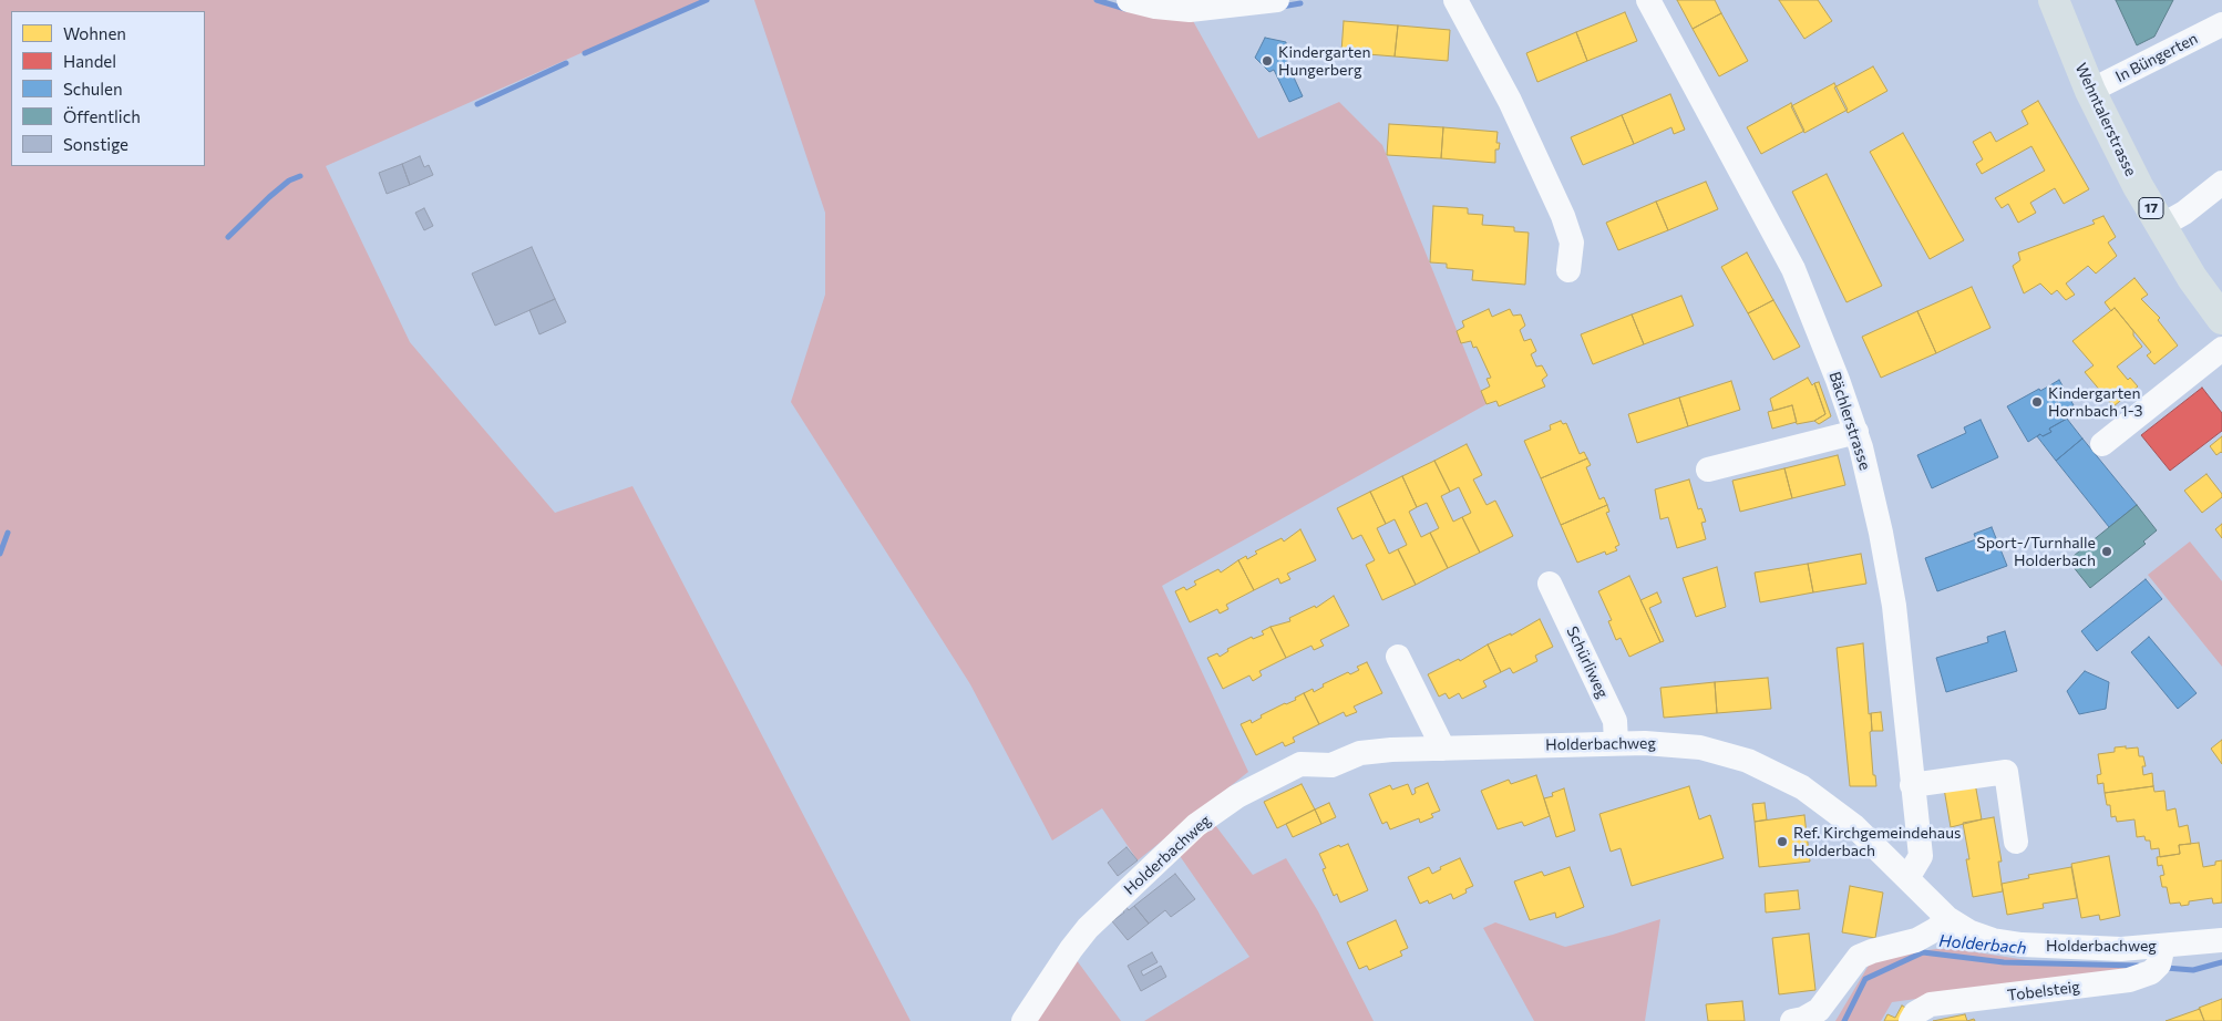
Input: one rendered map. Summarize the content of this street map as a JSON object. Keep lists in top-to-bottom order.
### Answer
{
  "streets": {
    "main road": ["Wehntalerstrasse", "17"],
    "street": [
      "In Büngerten",
      "Bächlerstrasse",
      "Schürliweg",
      "Holderbachweg",
      "Tobelsteig"
    ]
  },
  "crossings": [
    ["In Büngerten", "Wehntalerstrasse"],
    ["Bächlerstrasse", "Holderbachweg"],
    ["Schürliweg", "Holderbachweg"],
    ["Holderbachweg", "Tobelsteig"]
  ],
  "water": ["Holderbach"],
  "places": [
    "Kindergarten Hungerberg",
    "Kindergarten Hornbach 1-3",
    "Sport-/Turnhalle Holderbach",
    "Ref. Kirchgemeindehaus Holderbach"
  ],
  "legend": [
    "Wohnen",
    "Handel",
    "Schulen",
    "Öffentlich",
    "Sonstige"
  ]
}
